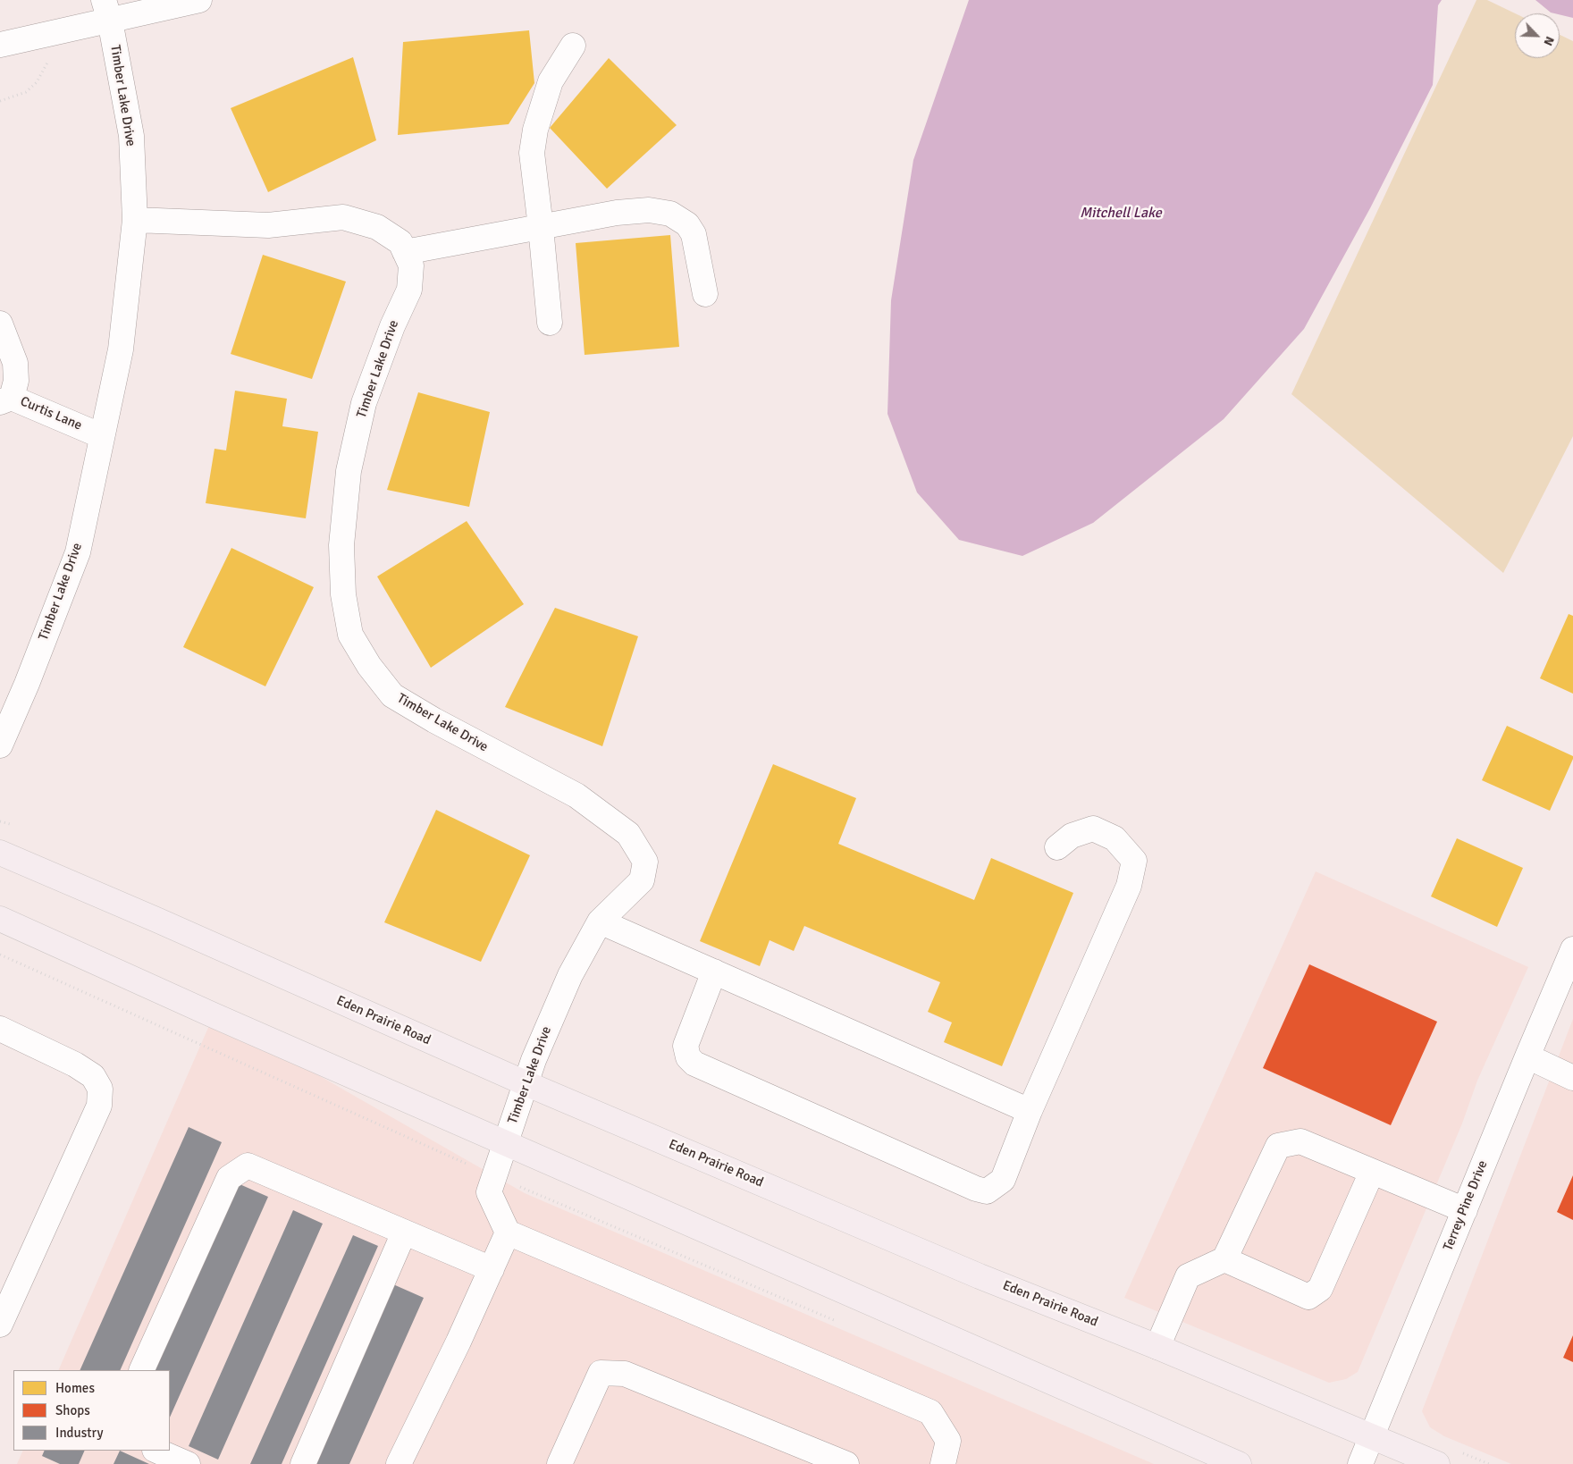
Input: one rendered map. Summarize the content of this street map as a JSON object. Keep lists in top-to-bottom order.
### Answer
{
  "streets": {
    "main road": ["Eden Prairie Road"],
    "street": ["Timber Lake Drive", "Curtis Lane", "Terrey Pine Drive"]
  },
  "crossings": [
    ["Timber Lake Drive", "Curtis Lane"],
    ["Timber Lake Drive", "Eden Prairie Road"],
    ["Eden Prairie Road", "Terrey Pine Drive"]
  ],
  "water": ["Mitchell Lake"],
  "legend": ["Homes", "Shops", "Industry"],
  "north": "bottom right"
}
